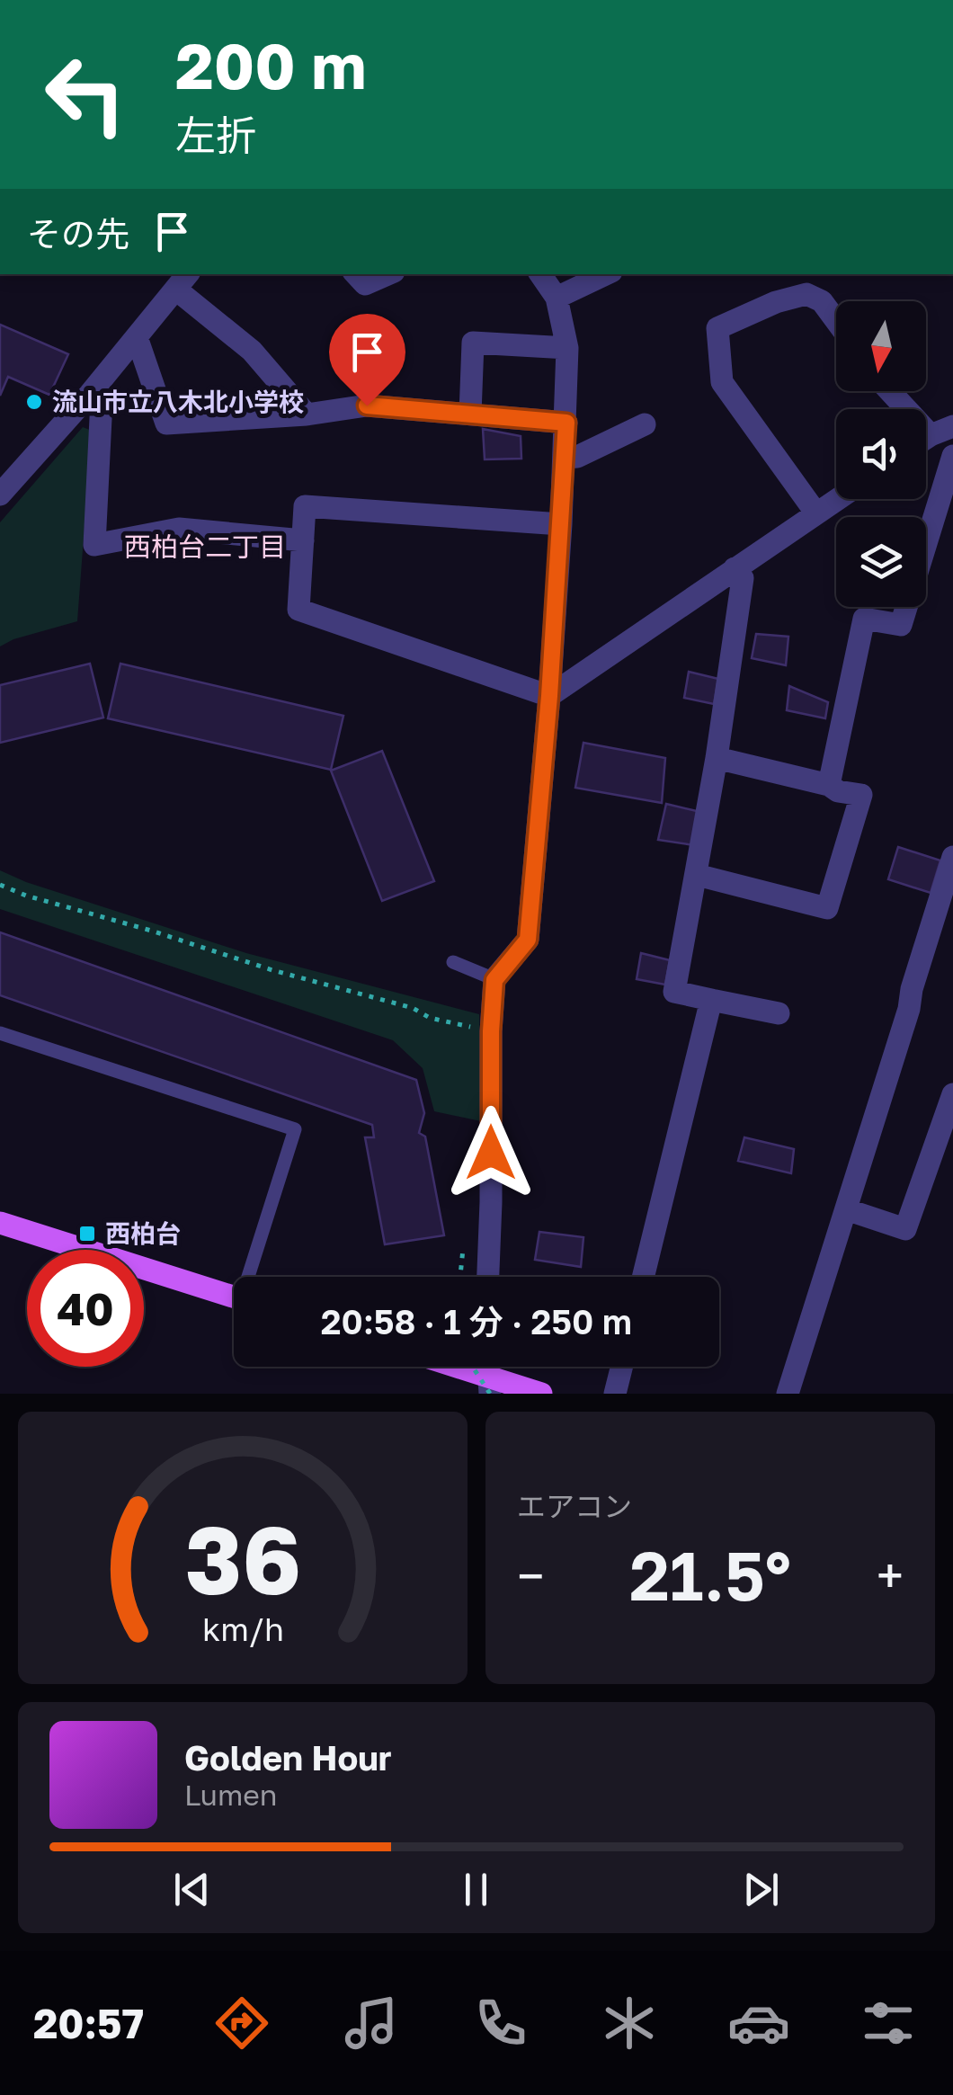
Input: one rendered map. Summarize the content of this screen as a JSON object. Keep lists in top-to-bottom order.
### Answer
{
  "districts": ["西柏台二丁目"],
  "places": {
    "other": ["流山市立八木北小学校"],
    "transit": ["西柏台"]
  },
  "north": "bottom",
  "page": {
    "turn": ["200 m", "左折"],
    "then": "その先",
    "limit": "40",
    "trip": "20:58 · 1 分 · 250 m",
    "tile": "エアコン",
    "heat": ["−", "21.5°", "+"],
    "song": ["Golden Hour", "Lumen"],
    "tabs": "20:57",
    "gauge": ["36", "km/h"]
  }
}
